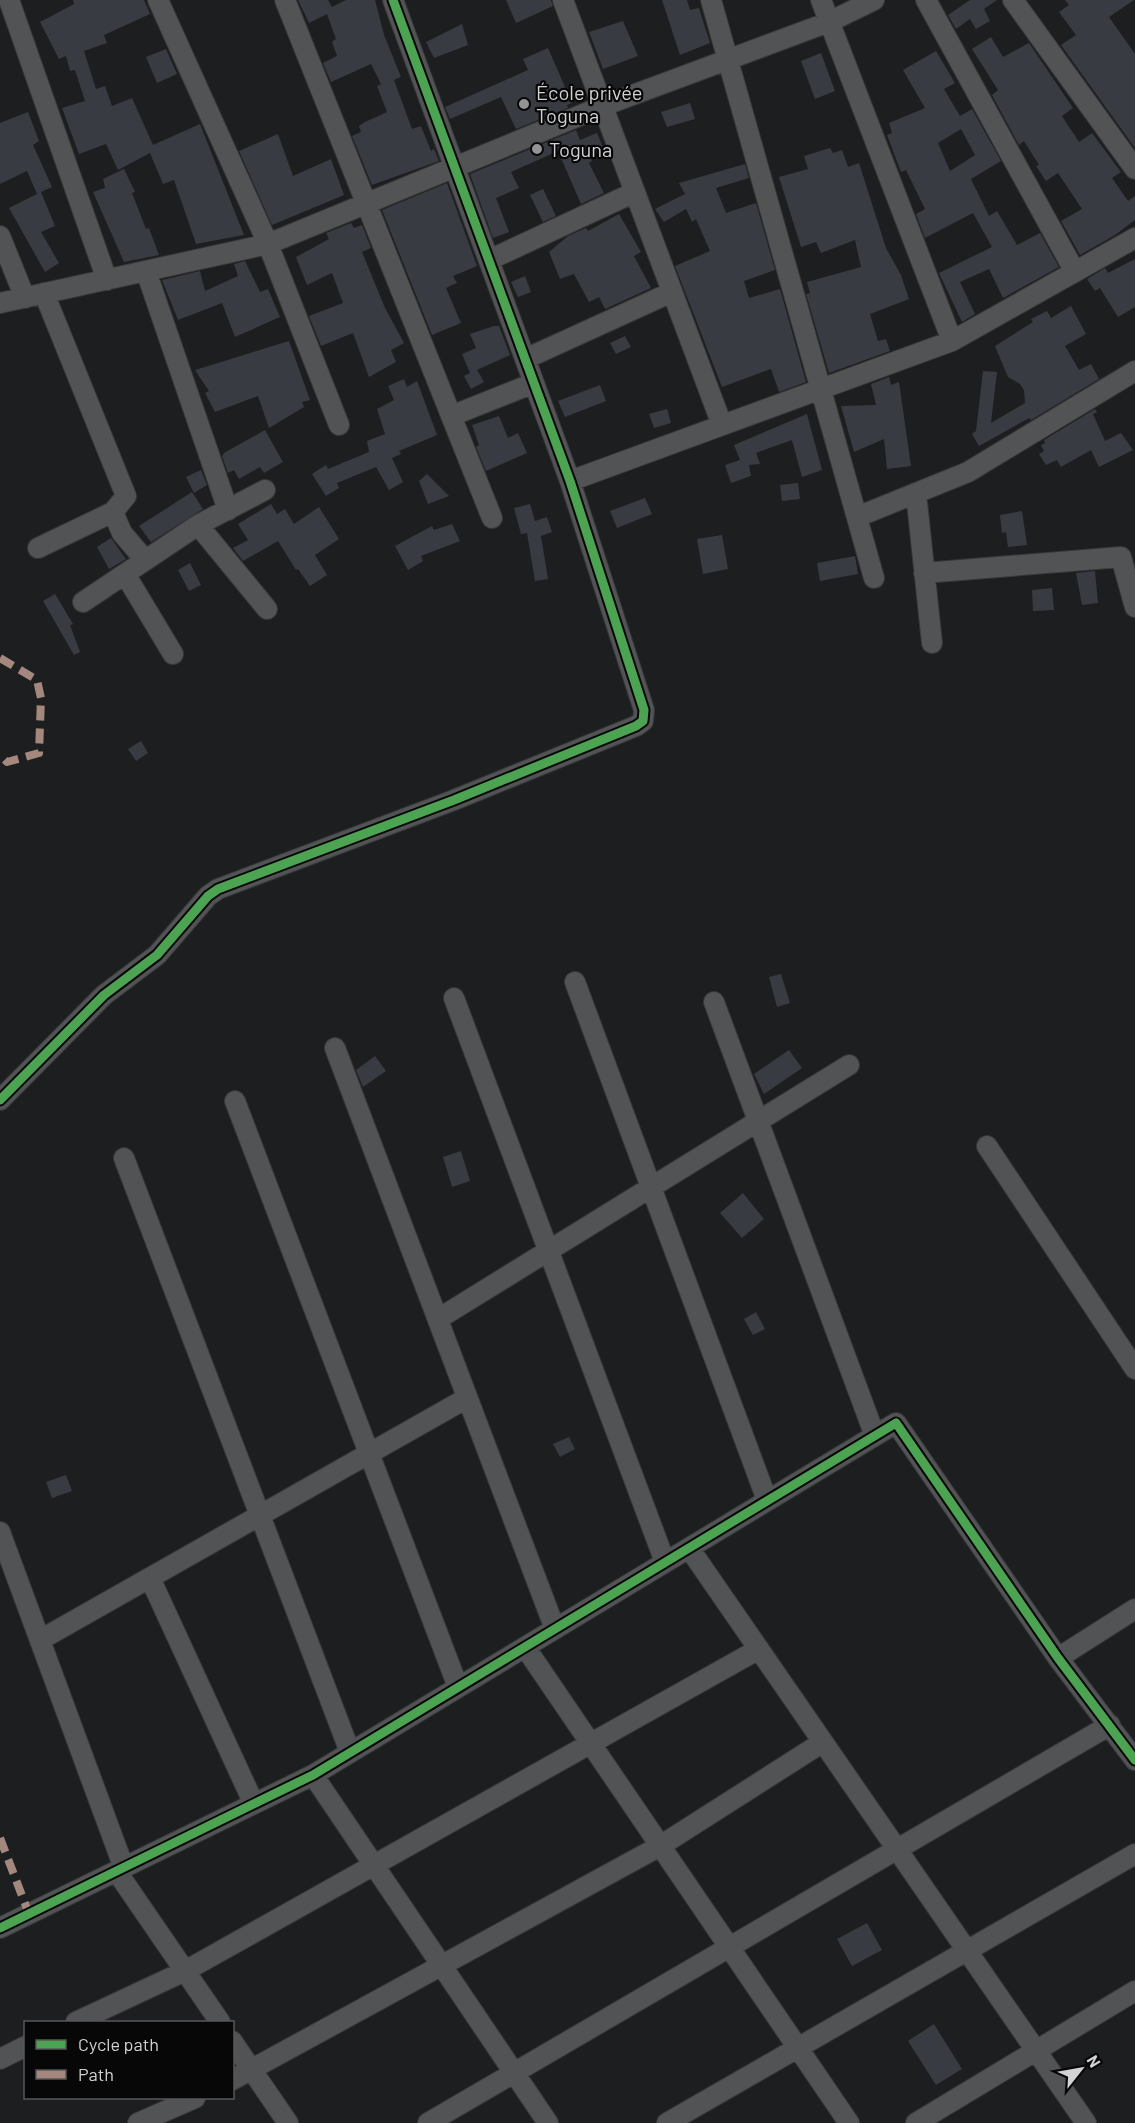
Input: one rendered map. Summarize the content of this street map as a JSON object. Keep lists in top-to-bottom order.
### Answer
{
  "places": ["École privée Toguna", "Toguna"],
  "legend": ["Cycle path", "Path"],
  "north": "top right"
}
